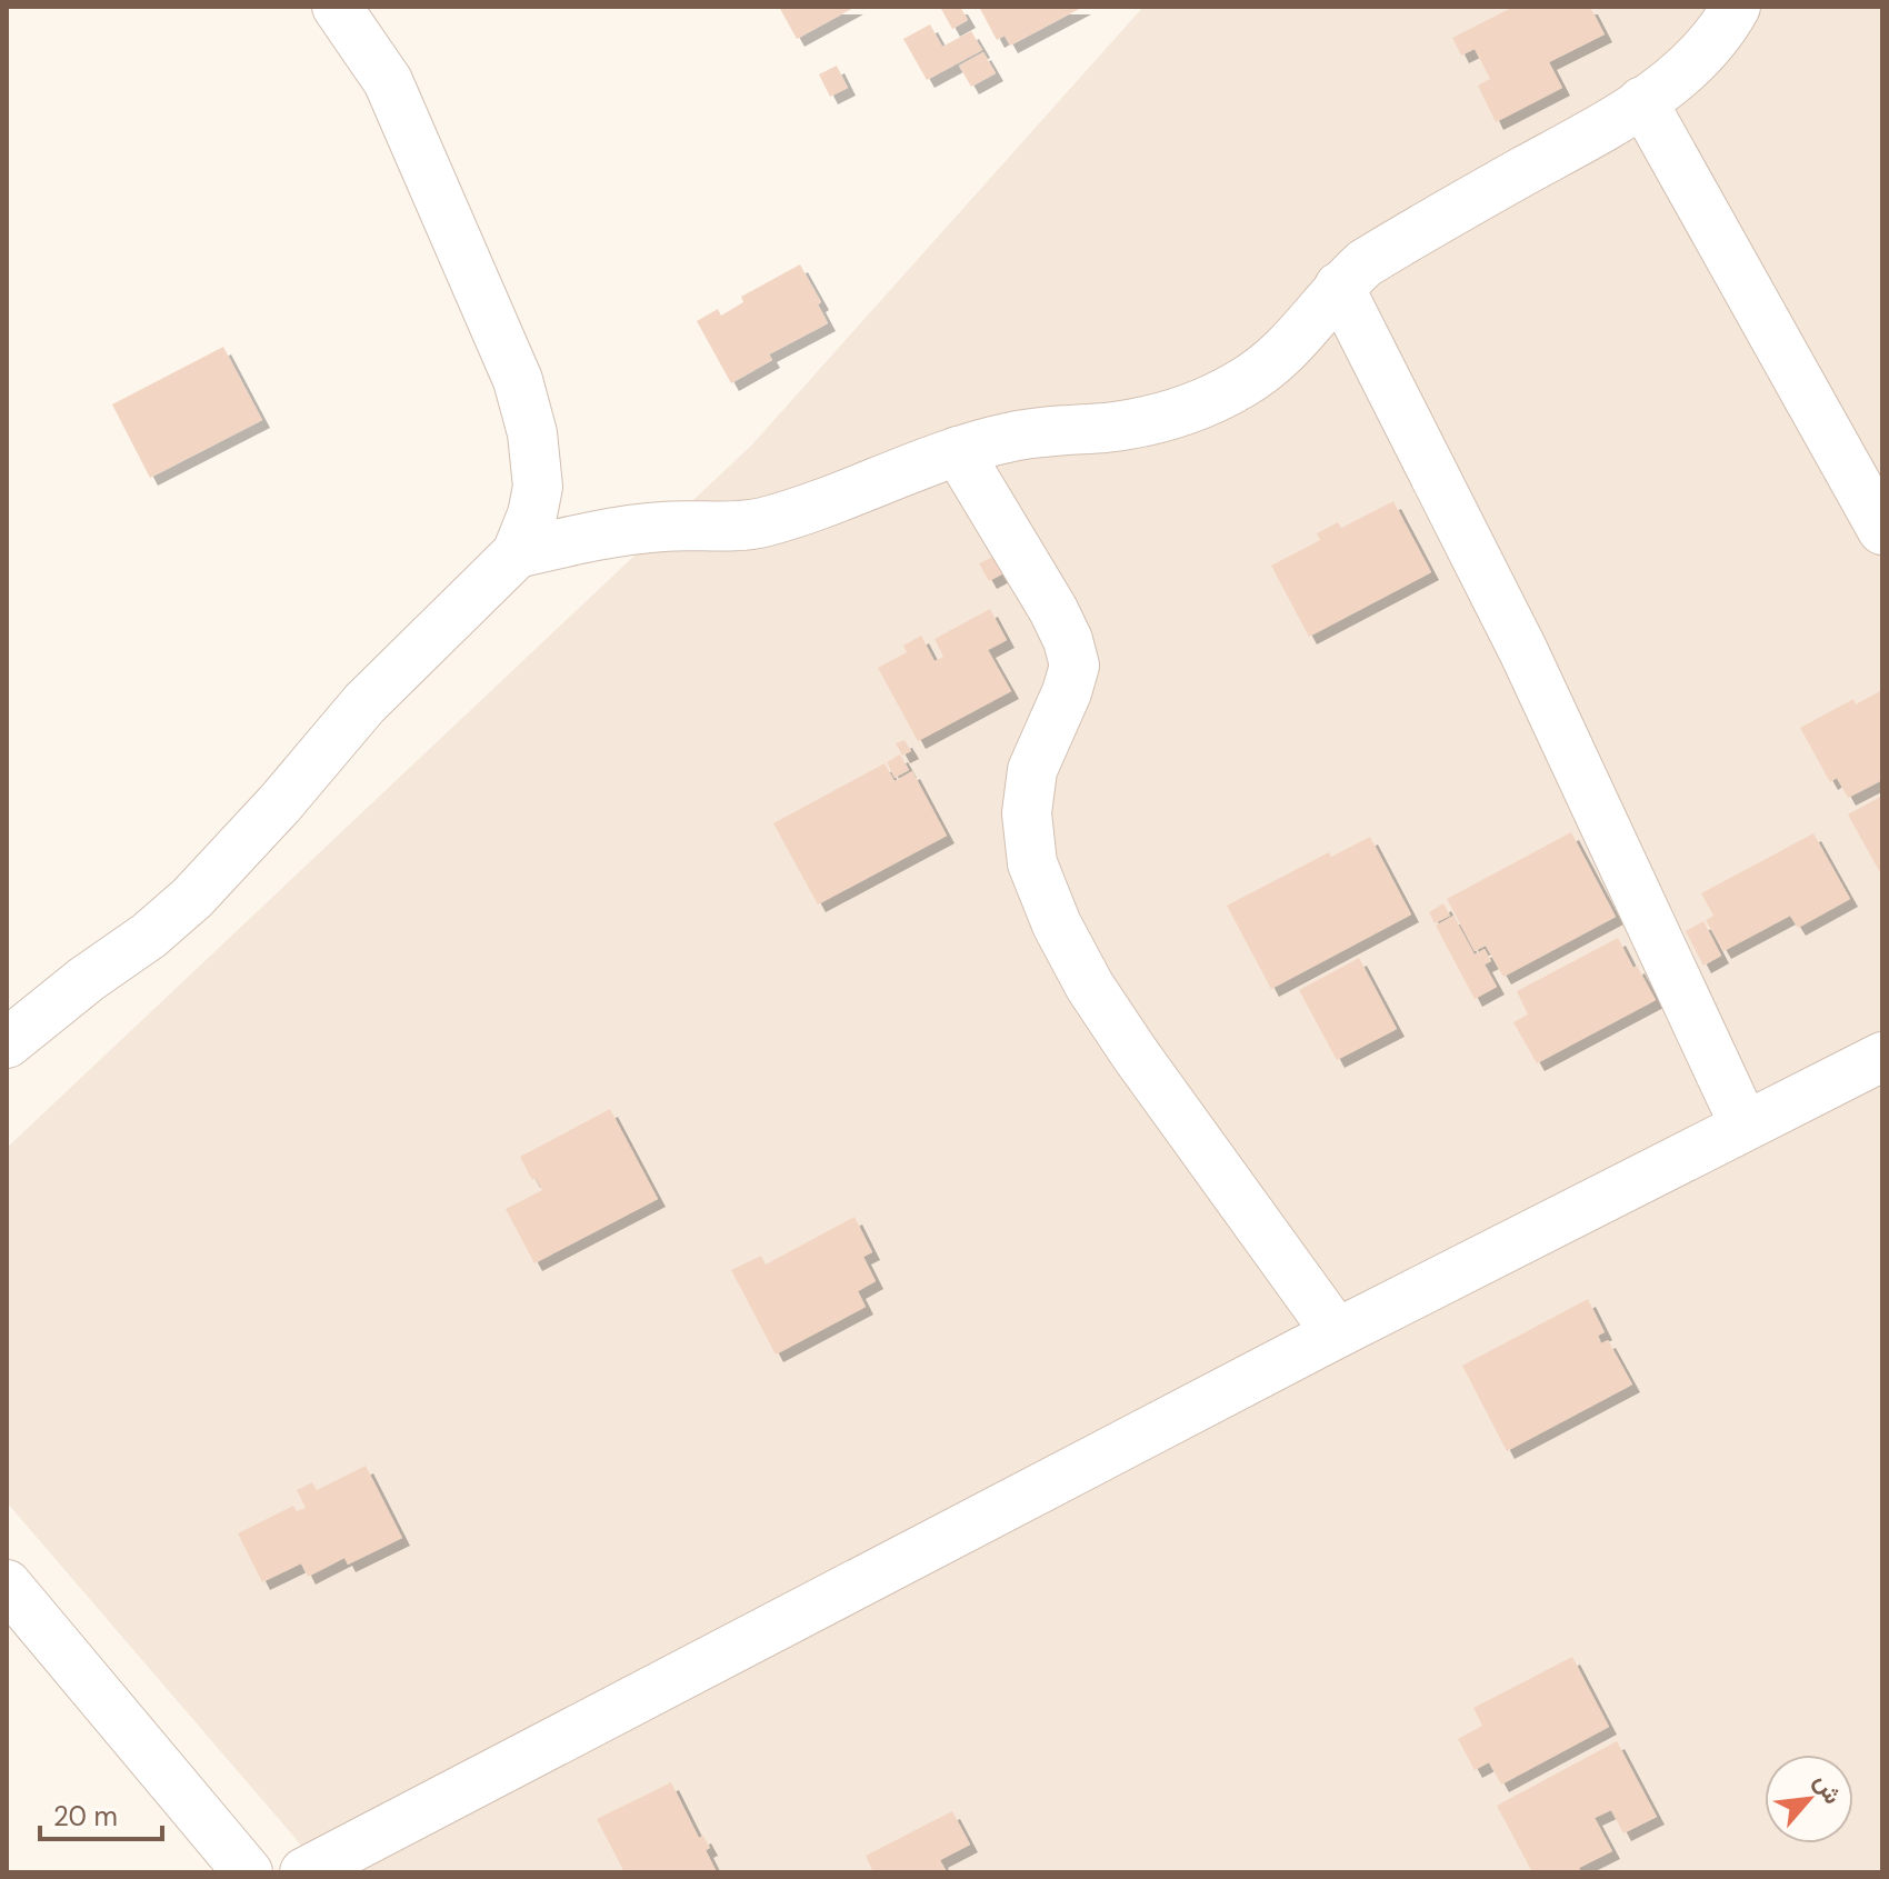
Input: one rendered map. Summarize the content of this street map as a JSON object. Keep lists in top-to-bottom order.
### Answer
{
  "scale_bar": "20 m",
  "north": "top right"
}
